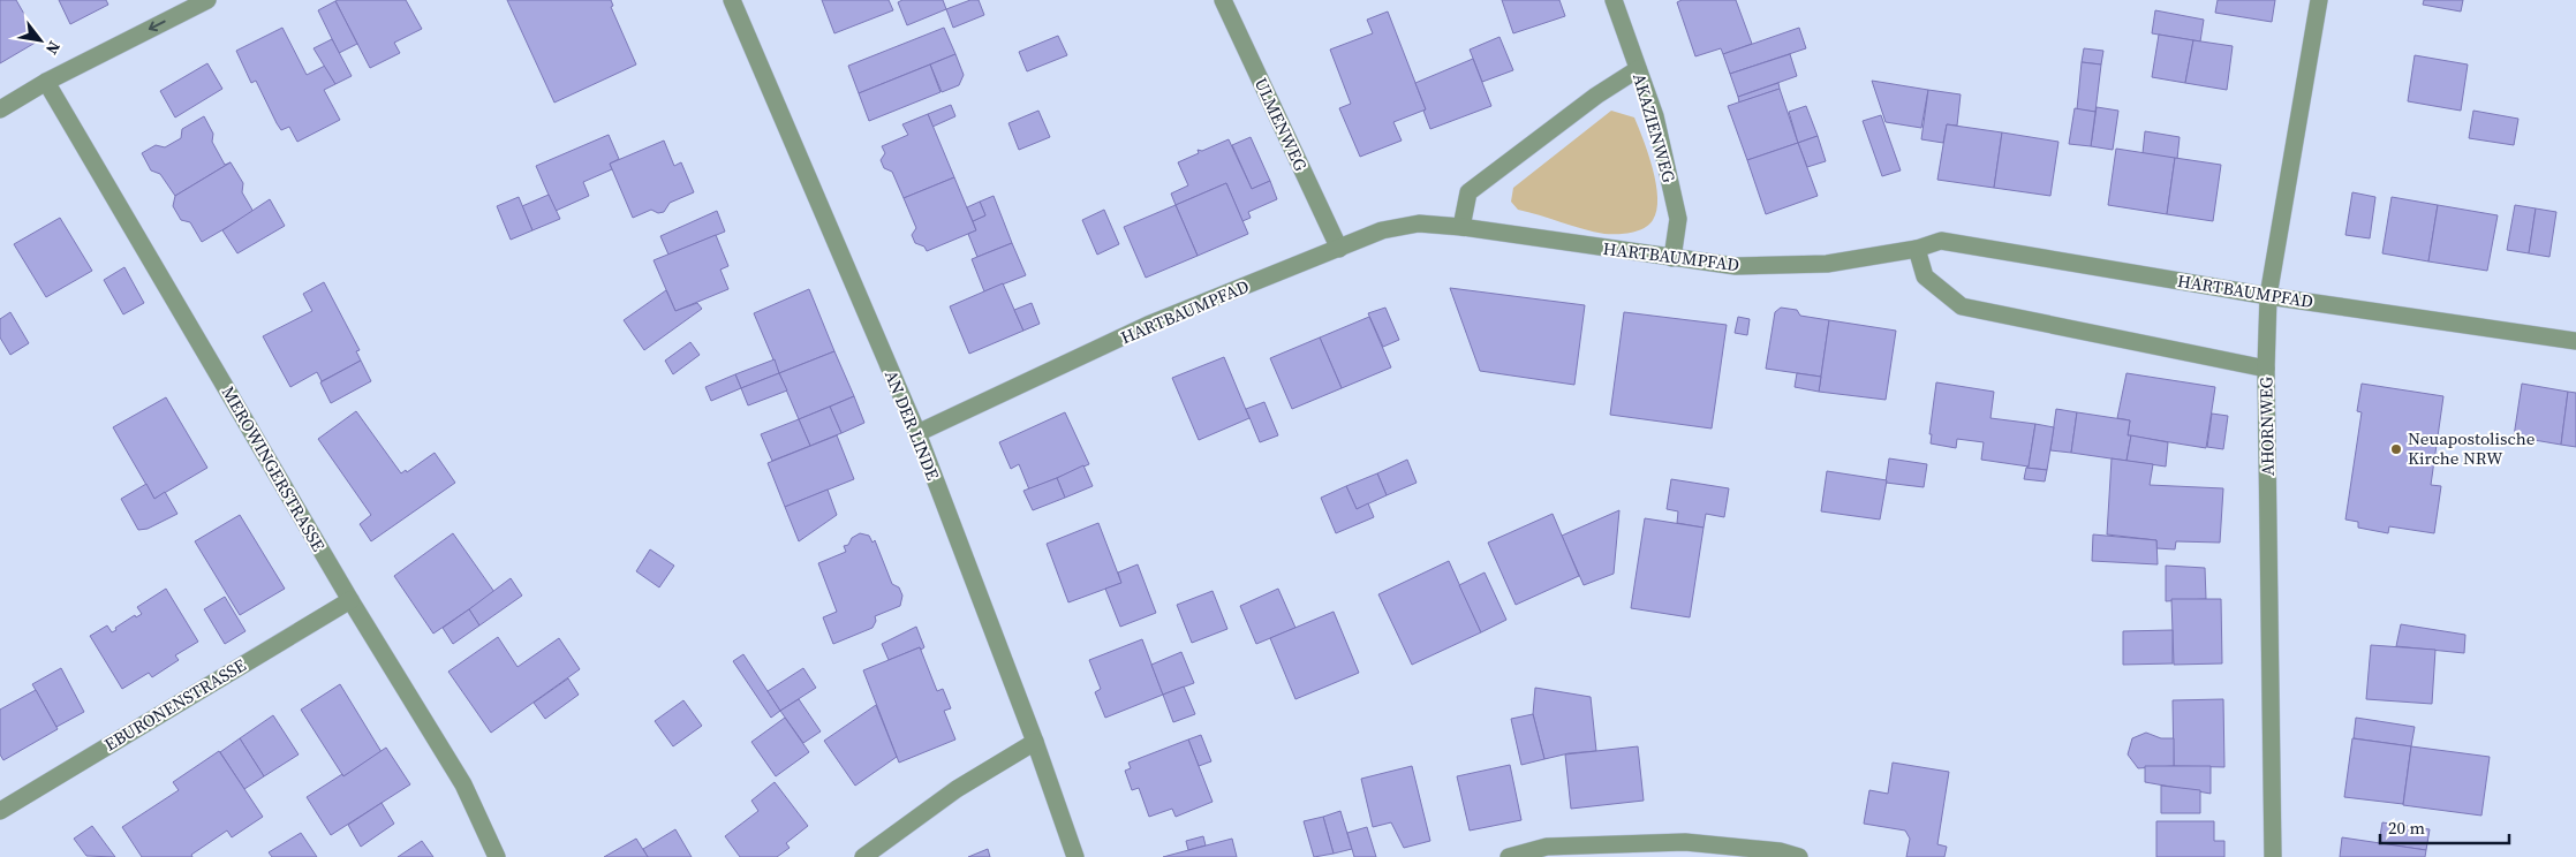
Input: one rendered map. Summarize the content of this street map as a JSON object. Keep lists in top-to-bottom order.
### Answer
{
  "streets": {
    "street": [
      "ULMENWEG",
      "AKAZIENWEG",
      "HARTBAUMPFAD",
      "AN DER LINDE",
      "AHORNWEG",
      "MEROWINGERSTRASSE",
      "EBURONENSTRASSE"
    ]
  },
  "crossings": [
    ["ULMENWEG", "HARTBAUMPFAD"],
    ["AKAZIENWEG", "HARTBAUMPFAD"],
    ["HARTBAUMPFAD", "AN DER LINDE"],
    ["HARTBAUMPFAD", "AHORNWEG"],
    ["MEROWINGERSTRASSE", "EBURONENSTRASSE"]
  ],
  "places": ["Neuapostolische Kirche NRW"],
  "scale_bar": "20 m",
  "north": "bottom right"
}
